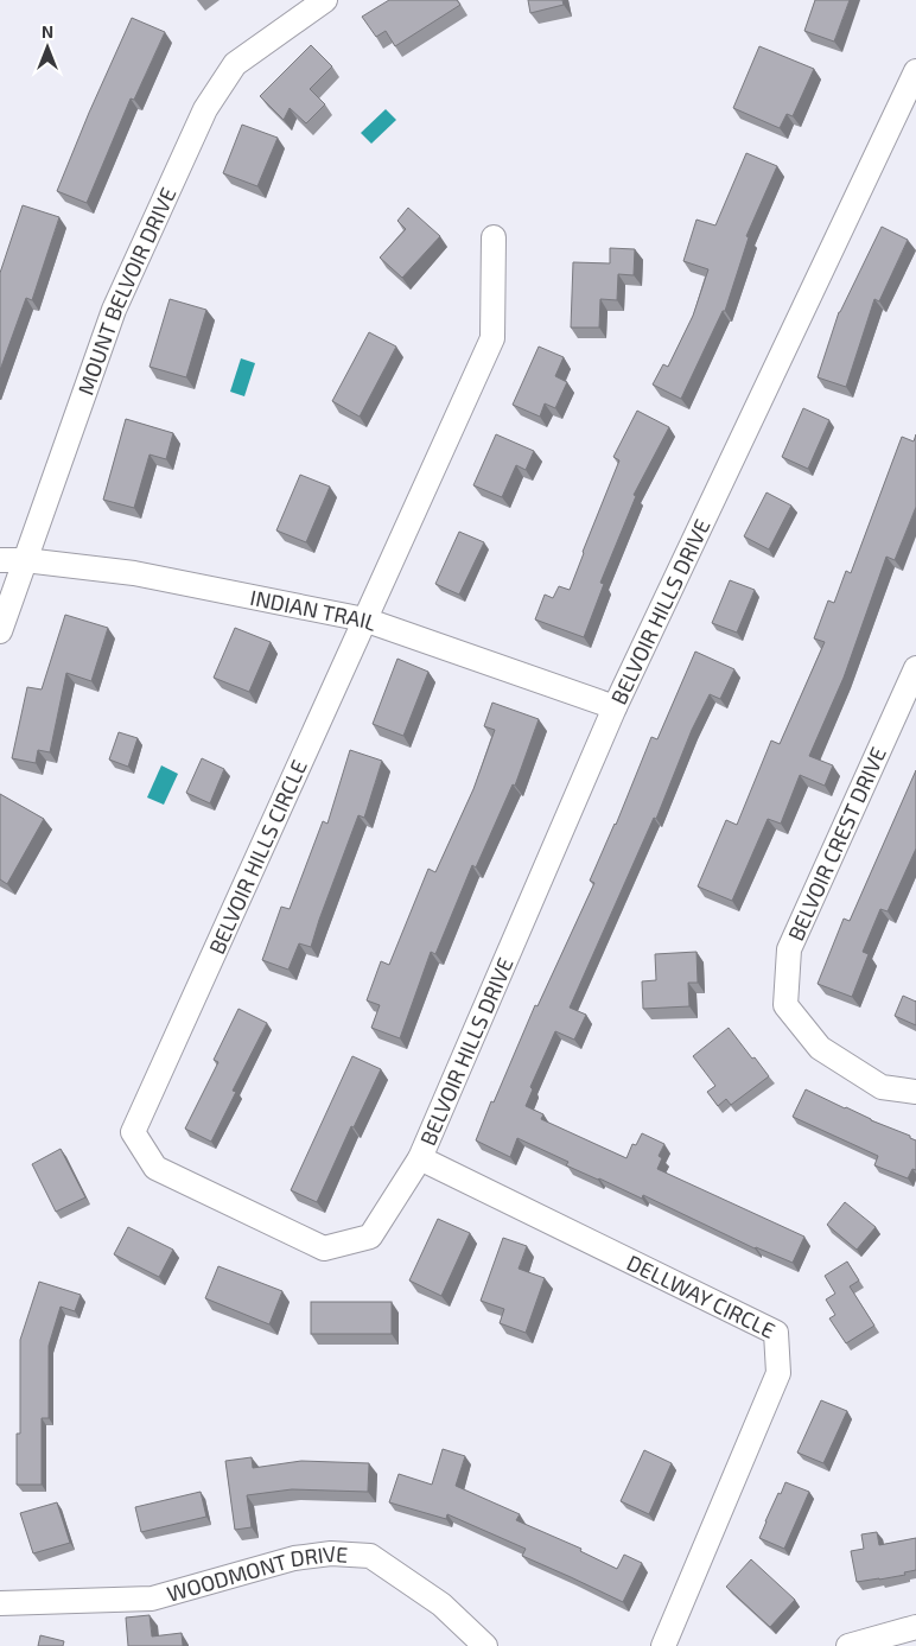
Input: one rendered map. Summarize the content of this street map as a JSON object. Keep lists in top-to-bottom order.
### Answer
{
  "streets": {
    "street": [
      "MOUNT BELVOIR DRIVE",
      "INDIAN TRAIL",
      "BELVOIR HILLS DRIVE",
      "BELVOIR CREST DRIVE",
      "BELVOIR HILLS CIRCLE",
      "DELLWAY CIRCLE",
      "WOODMONT DRIVE"
    ]
  },
  "crossings": [
    ["MOUNT BELVOIR DRIVE", "INDIAN TRAIL"],
    ["INDIAN TRAIL", "BELVOIR HILLS DRIVE"],
    ["INDIAN TRAIL", "BELVOIR HILLS CIRCLE"],
    ["BELVOIR HILLS DRIVE", "BELVOIR HILLS CIRCLE"],
    ["BELVOIR HILLS DRIVE", "DELLWAY CIRCLE"],
    ["BELVOIR HILLS CIRCLE", "DELLWAY CIRCLE"]
  ],
  "north": "top"
}
